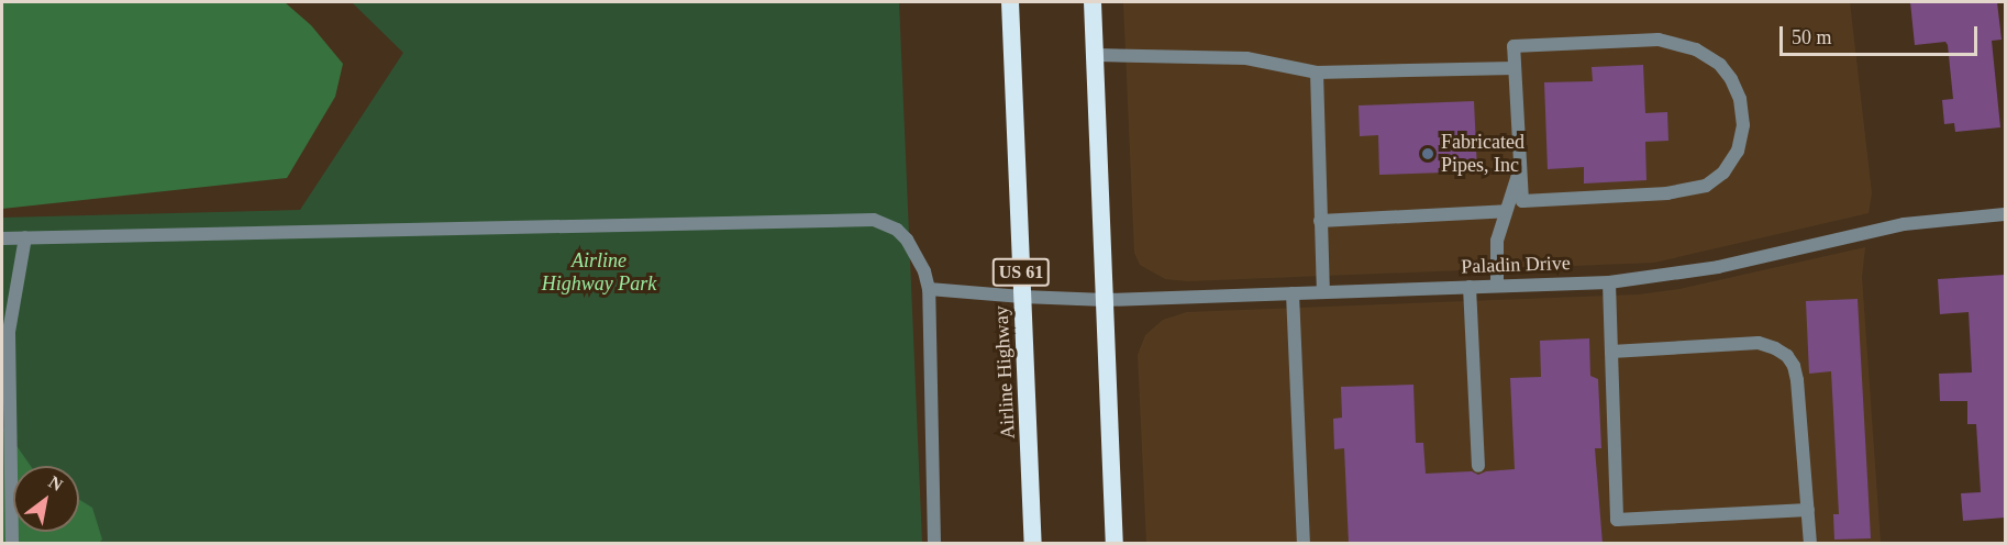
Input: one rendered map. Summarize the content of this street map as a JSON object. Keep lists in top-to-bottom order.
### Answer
{
  "streets": {
    "highway": ["US 61", "Airline Highway"],
    "street": ["Paladin Drive"]
  },
  "crossings": [
    ["Paladin Drive", "Airline Highway"]
  ],
  "parks": ["Airline Highway Park"],
  "places": ["Fabricated Pipes, Inc"],
  "scale_bar": "50 m",
  "north": "top right"
}
